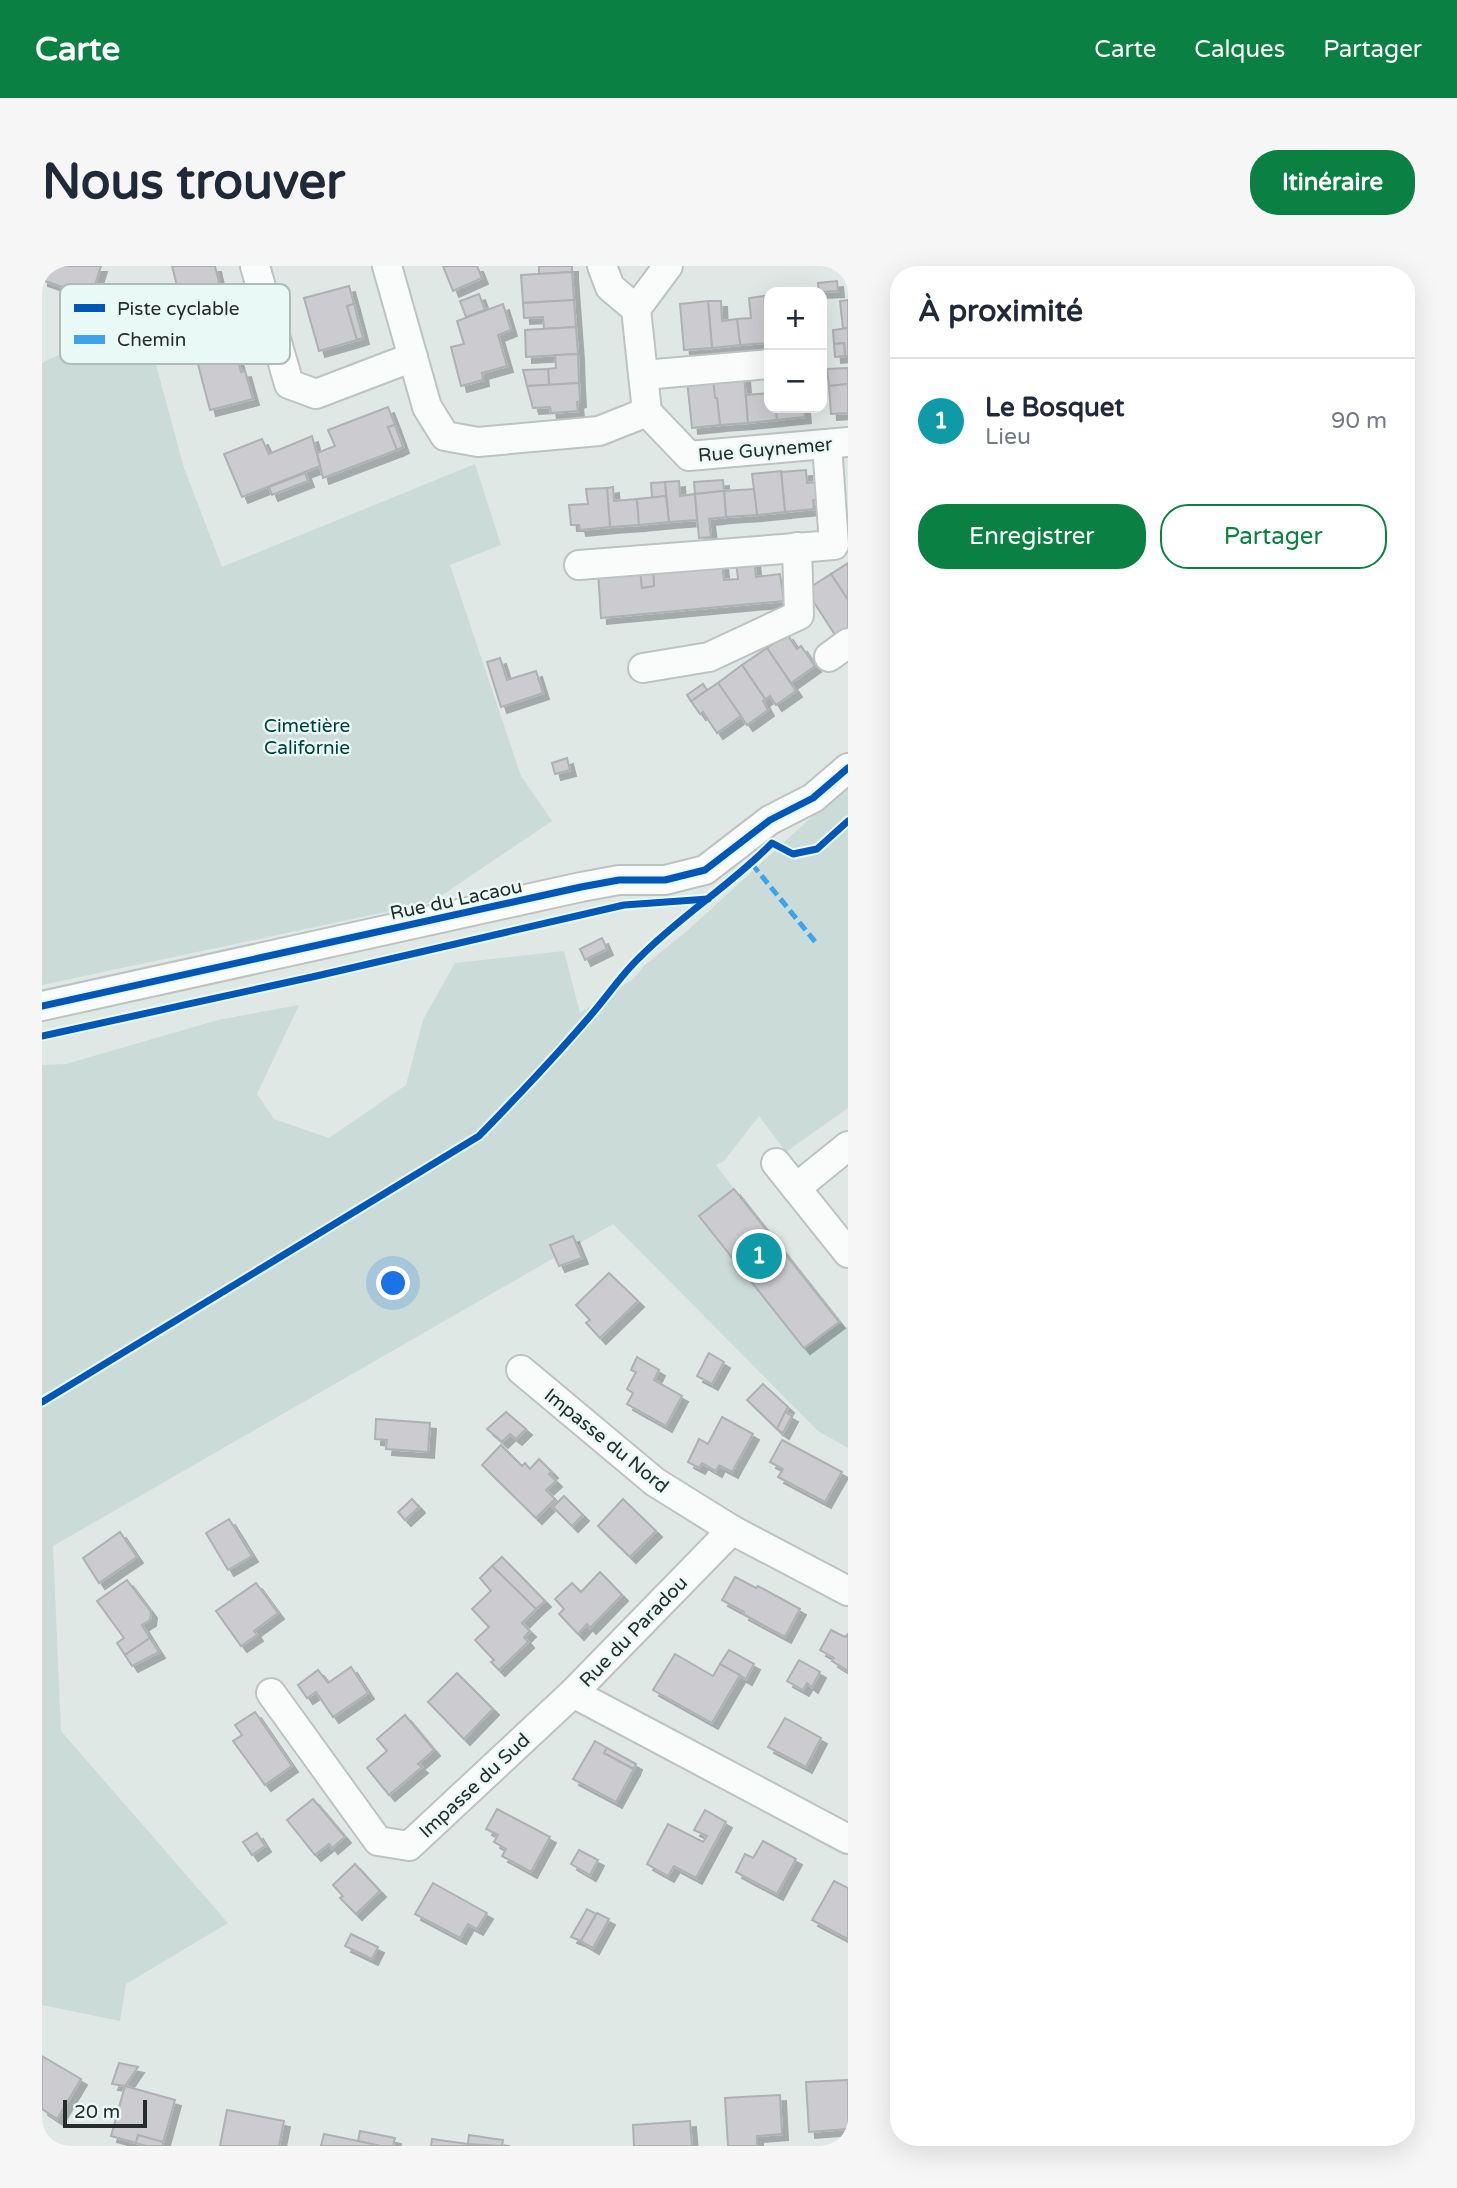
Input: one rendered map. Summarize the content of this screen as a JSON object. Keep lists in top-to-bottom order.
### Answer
{
  "streets": {
    "street": [
      "Rue Guynemer",
      "Rue du Lacaou",
      "Impasse du Nord",
      "Rue du Paradou",
      "Impasse du Sud"
    ]
  },
  "crossings": [
    ["Impasse du Nord", "Rue du Paradou"],
    ["Rue du Paradou", "Impasse du Sud"]
  ],
  "parks": ["Cimetière Californie"],
  "legend": ["Piste cyclable", "Chemin"],
  "scale_bar": "20 m",
  "page": {
    "header": "Carte",
    "nav": ["Carte", "Calques", "Partager"],
    "buttons": [
      "Itinéraire",
      ["Enregistrer", "Partager"]
    ],
    "title": "Nous trouver",
    "heading": "À proximité",
    "map_buttons": ["+", "−"],
    "list": [
      {
        "mark": "1",
        "name": "Le Bosquet",
        "note": "Lieu",
        "value": "90 m"
      }
    ],
    "pins": "1",
    "scale": "20 m"
  }
}
